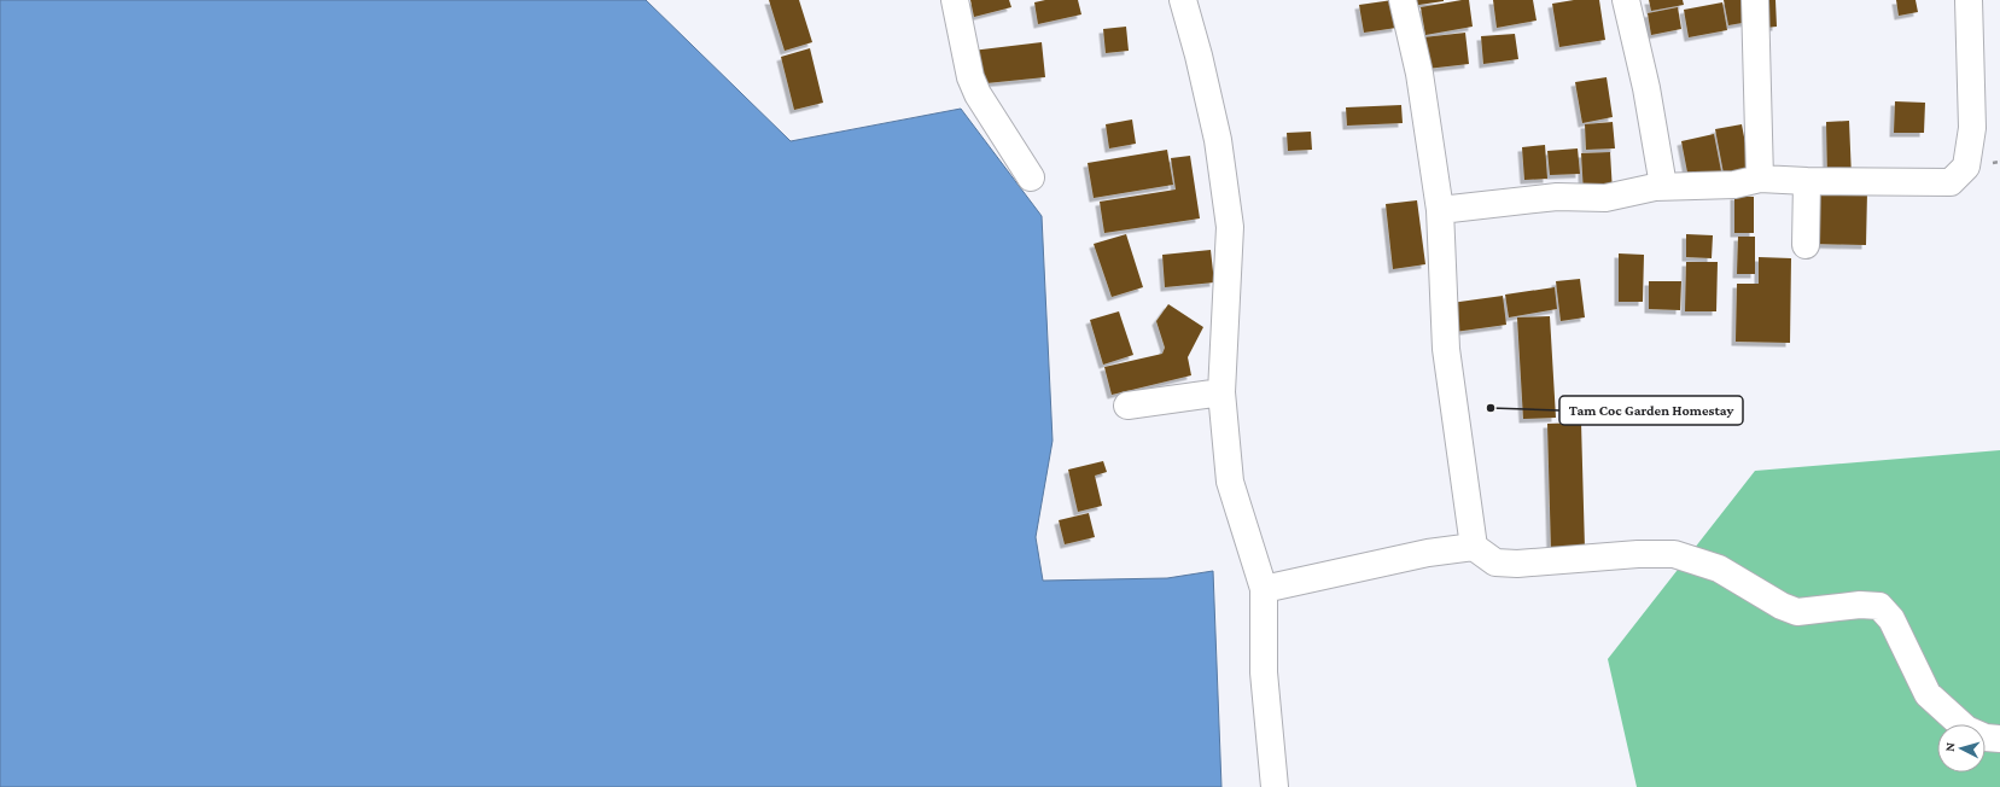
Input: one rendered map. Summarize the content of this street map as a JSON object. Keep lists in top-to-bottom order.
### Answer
{
  "places": ["Tam Coc Garden Homestay"],
  "north": "left"
}
